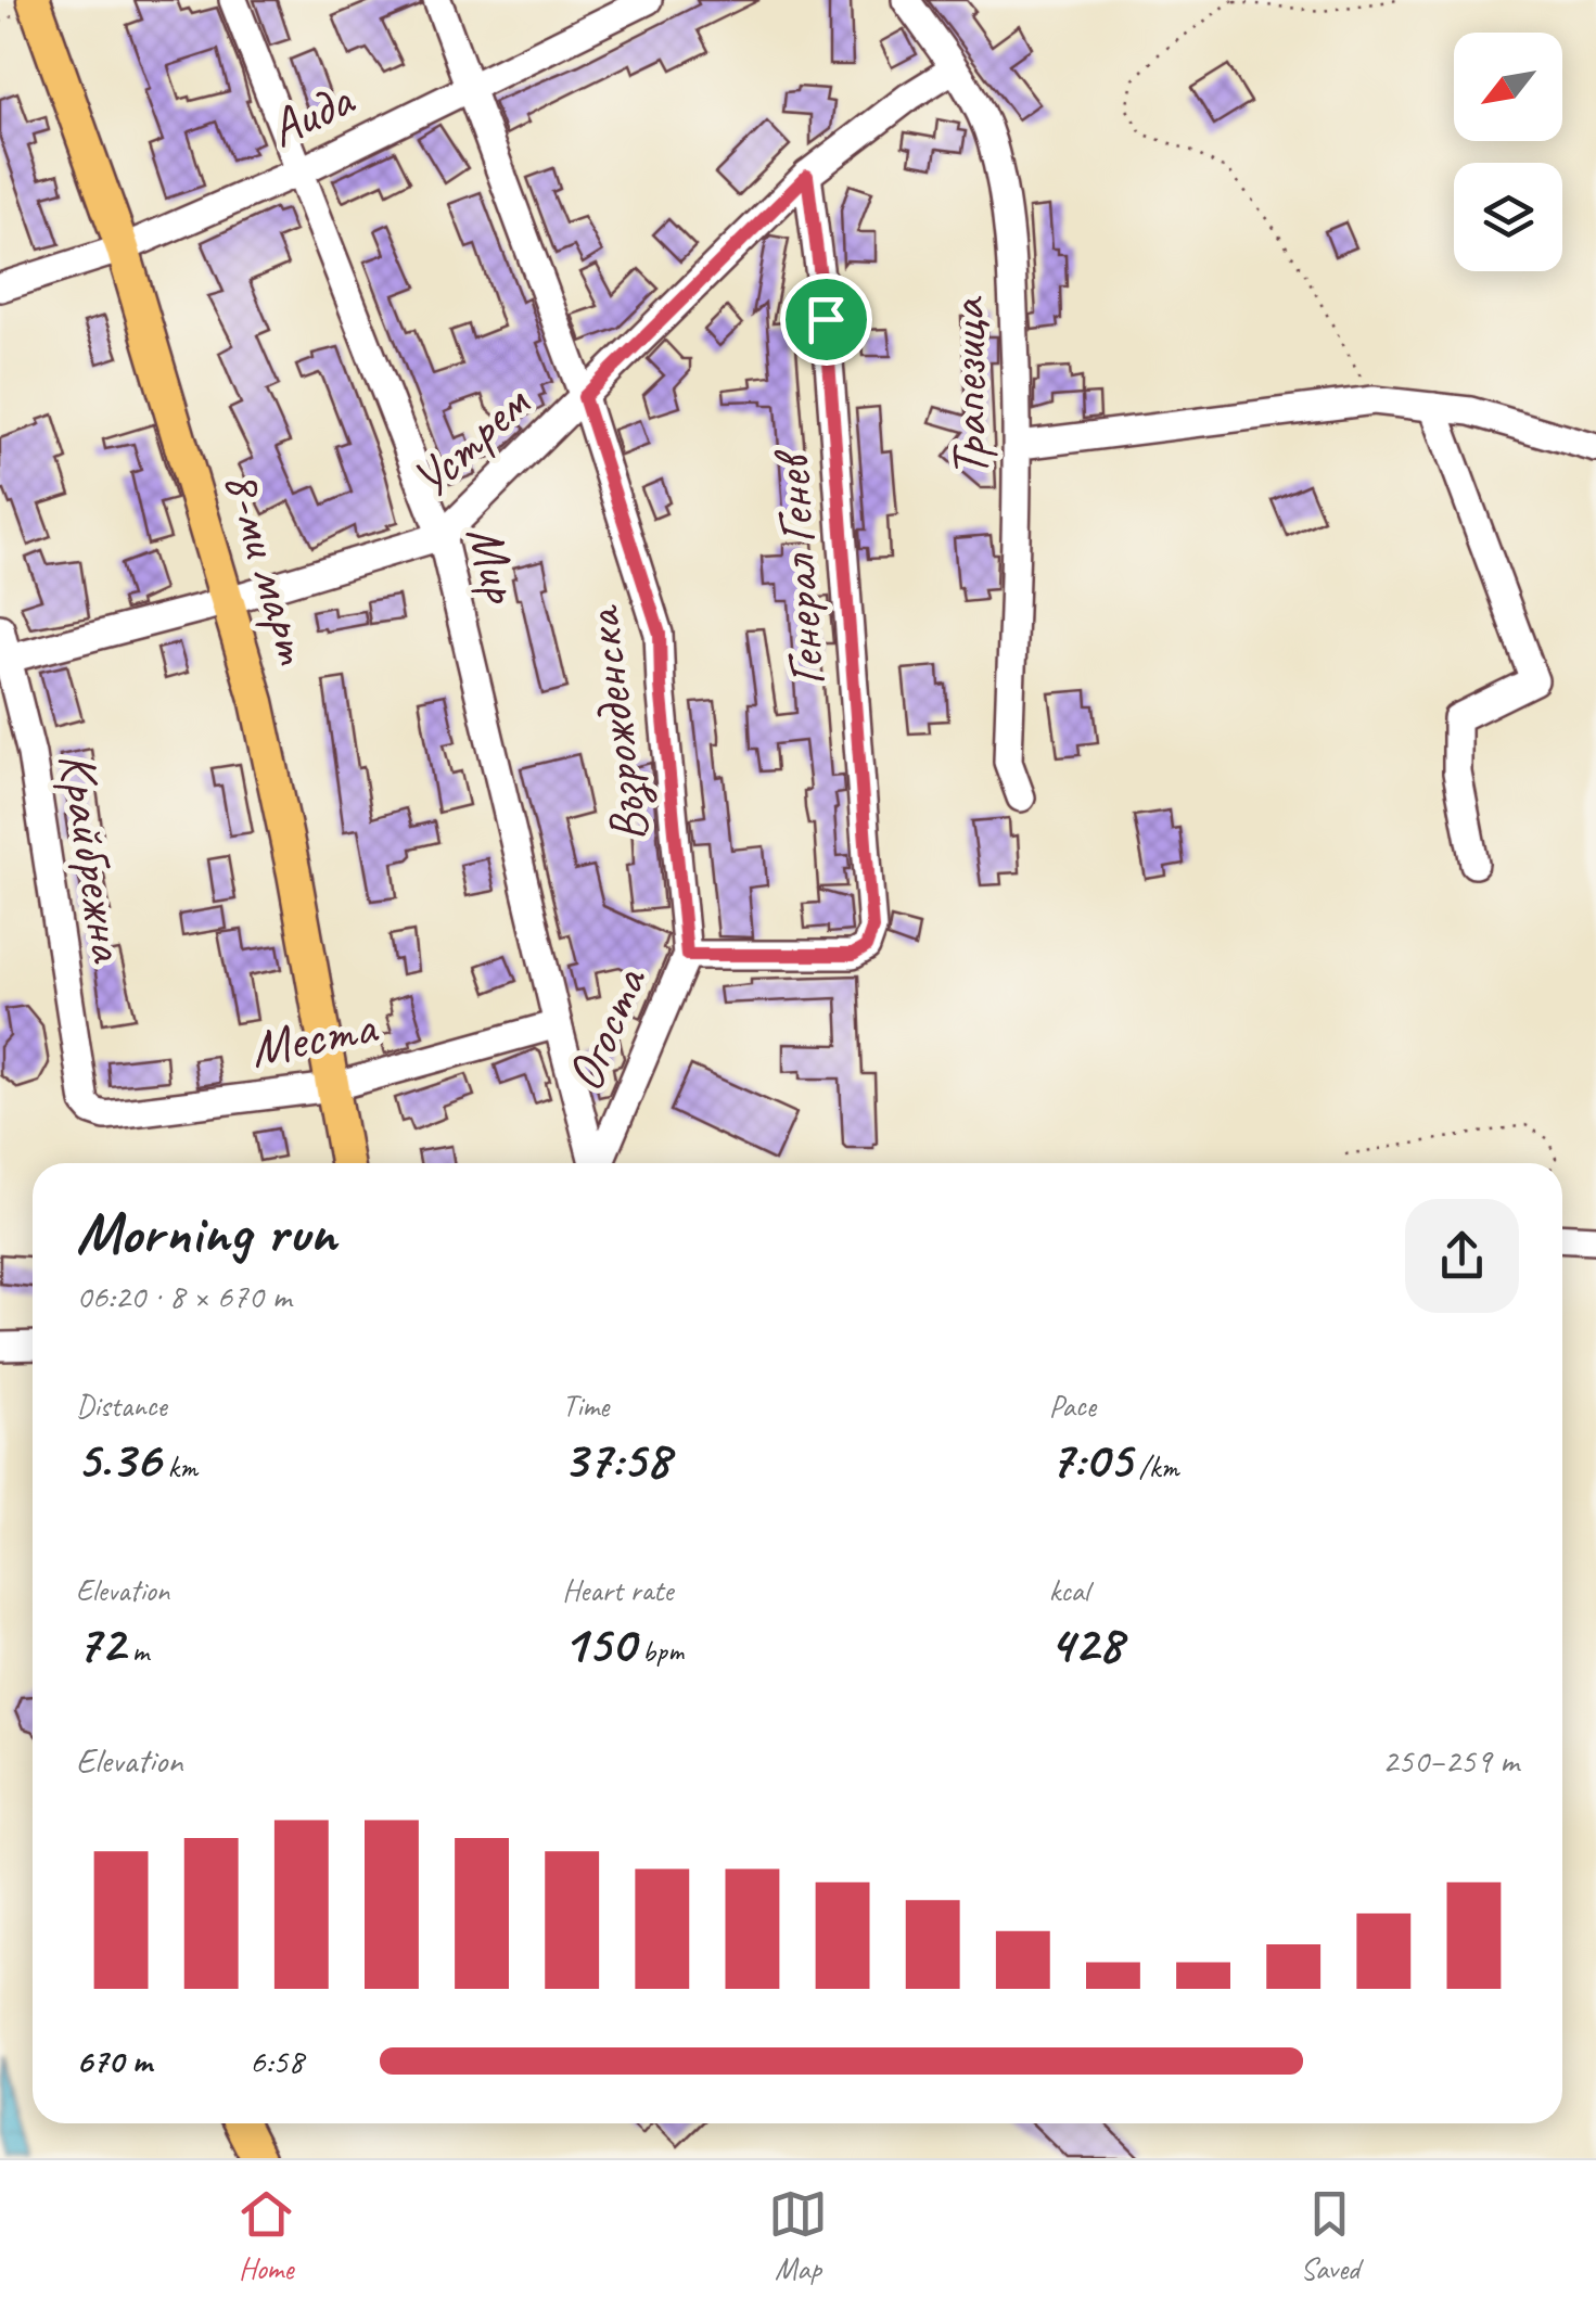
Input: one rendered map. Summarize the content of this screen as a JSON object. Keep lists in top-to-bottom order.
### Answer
{
  "streets": {
    "main road": ["8-ми март"],
    "street": [
      "Аида",
      "Трапезица",
      "Устрем",
      "Мир",
      "Генерал Генев",
      "Възрожденска",
      "Крайбрежна",
      "Огоста",
      "Места"
    ]
  },
  "crossings": [
    ["Аида", "Мир"],
    ["Аида", "8-ми март"],
    ["Аида", "Възрожденска"],
    ["Трапезица", "Устрем"],
    ["Устрем", "Мир"],
    ["Устрем", "8-ми март"],
    ["Устрем", "Генерал Генев"],
    ["Устрем", "Възрожденска"],
    ["Устрем", "Крайбрежна"],
    ["Мир", "Места"],
    ["8-ми март", "Места"],
    ["Генерал Генев", "Огоста"],
    ["Възрожденска", "Огоста"],
    ["Крайбрежна", "Места"]
  ],
  "north": "bottom left",
  "page": {
    "heading": ["Morning run", "06:20 · 8 × 670 m"],
    "stats": [
      ["Distance", "5.36 km"],
      ["Time", "37:58"],
      ["Pace", "7:05 /km"],
      ["Elevation", "72 m"],
      ["Heart rate", "150 bpm"],
      ["kcal", "428"]
    ],
    "chart": ["Elevation", "250–259 m"],
    "list": [
      {
        "name": "670 m",
        "note": "6:58"
      }
    ],
    "tabs": ["Home", "Map", "Saved"]
  }
}
